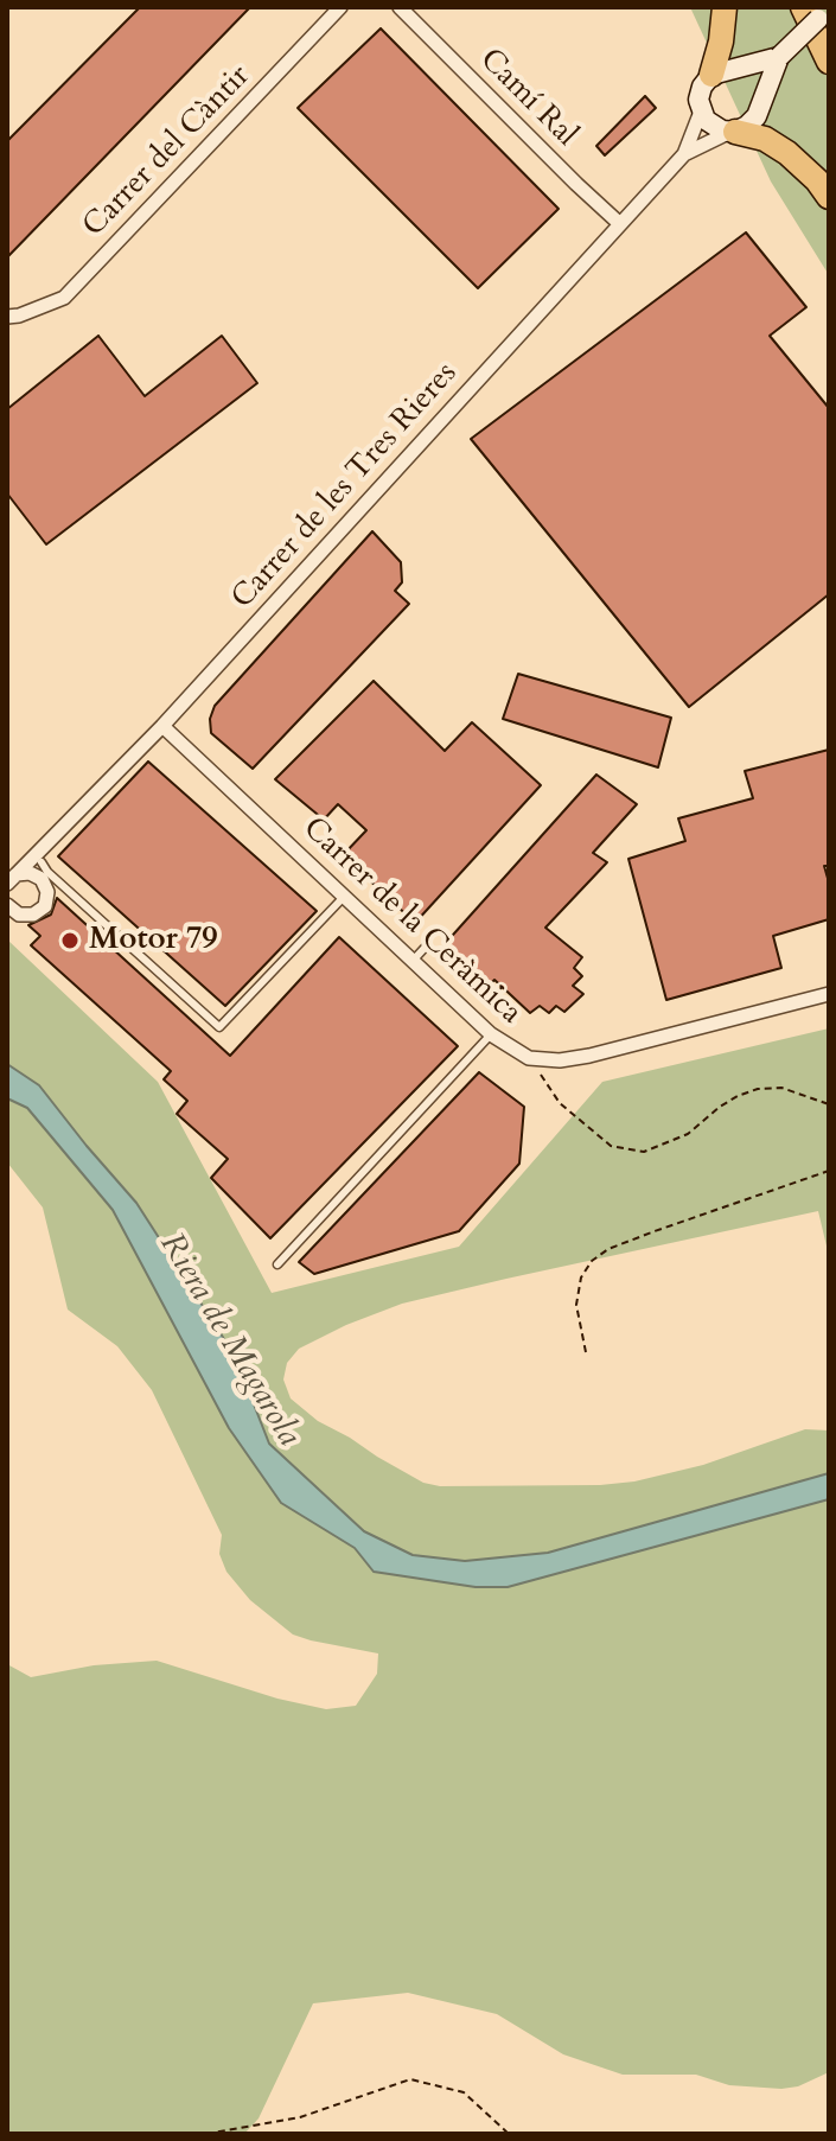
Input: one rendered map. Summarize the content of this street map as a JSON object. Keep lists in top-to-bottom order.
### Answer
{
  "streets": {
    "street": [
      "Camí Ral",
      "Carrer del Càntir",
      "Carrer de les Tres Rieres",
      "Carrer de la Ceràmica"
    ]
  },
  "crossings": [
    ["Camí Ral", "Carrer de les Tres Rieres"],
    ["Carrer de les Tres Rieres", "Carrer de la Ceràmica"]
  ],
  "water": ["Riera de Magarola"],
  "places": ["Motor 79"]
}
